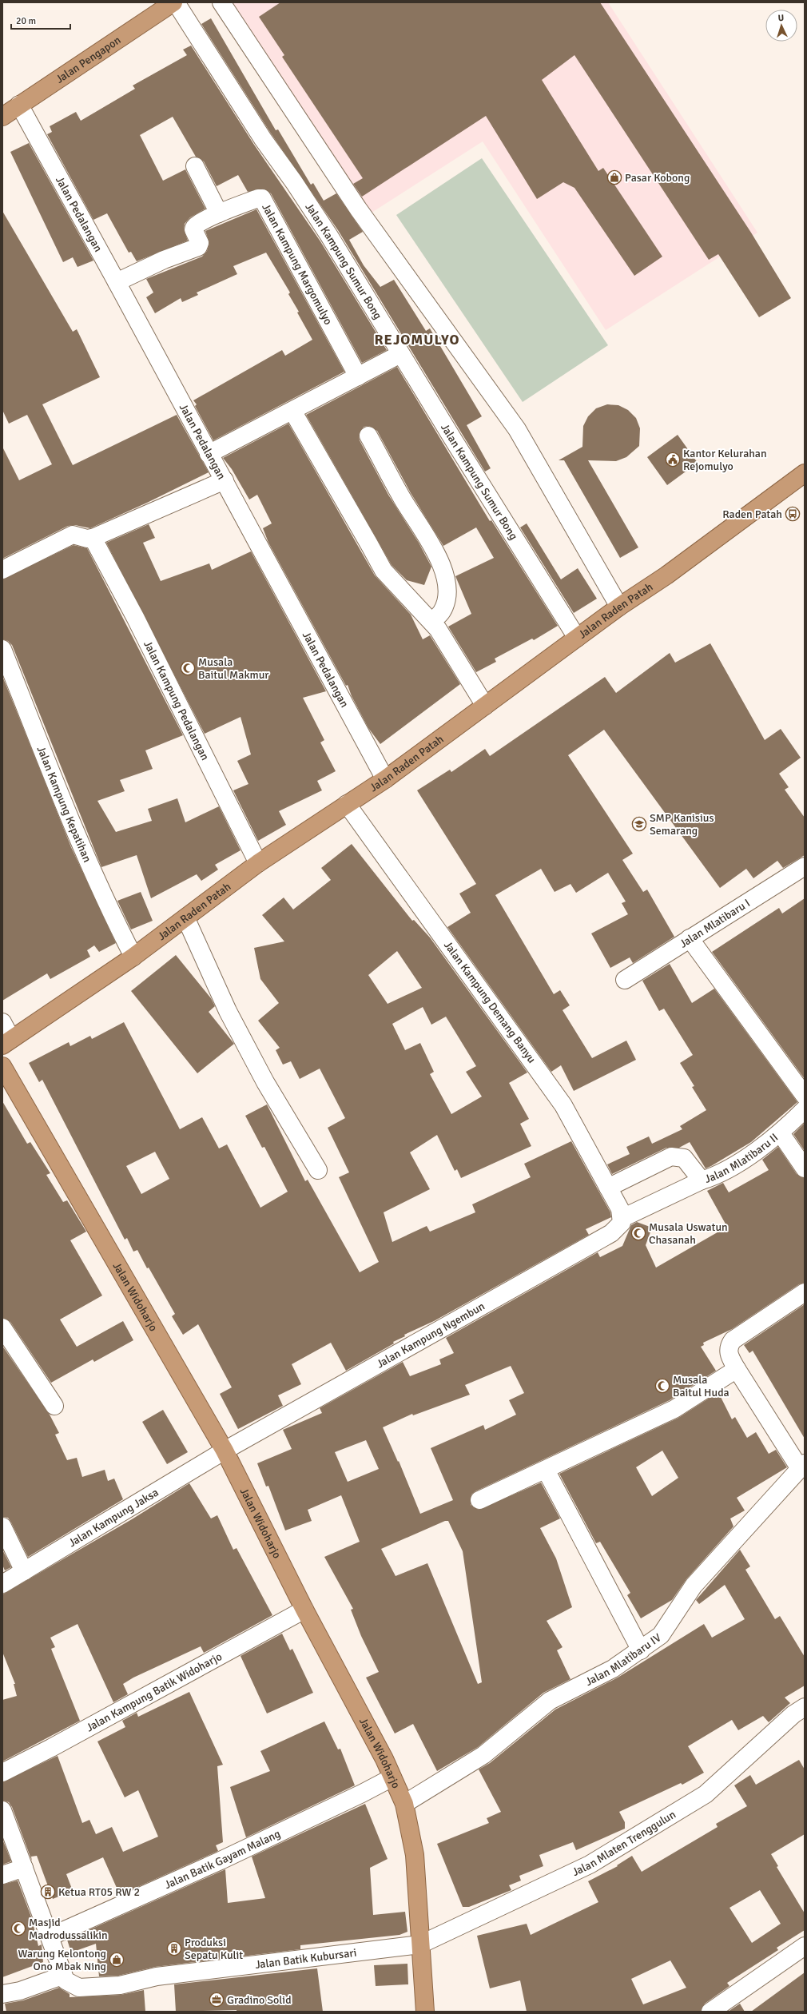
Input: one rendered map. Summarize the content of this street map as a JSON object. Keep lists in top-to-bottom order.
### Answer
{
  "streets": {
    "highway": ["Jalan Pengapon", "Jalan Raden Patah", "Jalan Widoharjo"],
    "street": [
      "Jalan Pedalangan",
      "Jalan Kampung Sumur Bong",
      "Jalan Kampung Margomulyo",
      "Jalan Kampung Pedalangan",
      "Jalan Kampung Kepatihan",
      "Jalan Mlatibaru I",
      "Jalan Kampung Demang Banyu",
      "Jalan Mlatibaru II",
      "Jalan Kampung Ngembun",
      "Jalan Kampung Jaksa",
      "Jalan Mlatibaru IV",
      "Jalan Kampung Batik Widoharjo",
      "Jalan Mlaten Trenggulun",
      "Jalan Batik Gayam Malang",
      "Jalan Batik Kubursari"
    ]
  },
  "crossings": [
    ["Jalan Pengapon", "Jalan Pedalangan"],
    ["Jalan Pengapon", "Jalan Kampung Sumur Bong"],
    ["Jalan Pedalangan", "Jalan Kampung Margomulyo"],
    ["Jalan Pedalangan", "Jalan Raden Patah"],
    ["Jalan Kampung Sumur Bong", "Jalan Raden Patah"],
    ["Jalan Raden Patah", "Jalan Kampung Pedalangan"],
    ["Jalan Raden Patah", "Jalan Kampung Kepatihan"],
    ["Jalan Raden Patah", "Jalan Kampung Demang Banyu"],
    ["Jalan Kampung Demang Banyu", "Jalan Mlatibaru II"],
    ["Jalan Kampung Demang Banyu", "Jalan Kampung Ngembun"],
    ["Jalan Widoharjo", "Jalan Kampung Ngembun"],
    ["Jalan Widoharjo", "Jalan Kampung Jaksa"],
    ["Jalan Widoharjo", "Jalan Mlatibaru IV"],
    ["Jalan Widoharjo", "Jalan Kampung Batik Widoharjo"],
    ["Jalan Widoharjo", "Jalan Mlaten Trenggulun"],
    ["Jalan Widoharjo", "Jalan Batik Gayam Malang"],
    ["Jalan Widoharjo", "Jalan Batik Kubursari"],
    ["Jalan Kampung Ngembun", "Jalan Kampung Jaksa"],
    ["Jalan Mlaten Trenggulun", "Jalan Batik Kubursari"]
  ],
  "districts": ["REJOMULYO"],
  "places": {
    "shop": ["Pasar Kobong", "Warung Kelontong Ono Mbak Ning"],
    "public building": ["Kantor Kelurahan Rejomulyo"],
    "bus stop": ["Raden Patah"],
    "mosque": [
      "Musala Baitul Makmur",
      "Musala Uswatun Chasanah",
      "Musala Baitul Huda",
      "Masjid Madrodussalikin"
    ],
    "school or university": ["SMP Kanisius Semarang"],
    "building": ["Ketua RT05 RW 2", "Produksi Sepatu Kulit"],
    "office": ["Gradino Solid"]
  },
  "scale_bar": "20 m",
  "north": "top"
}
